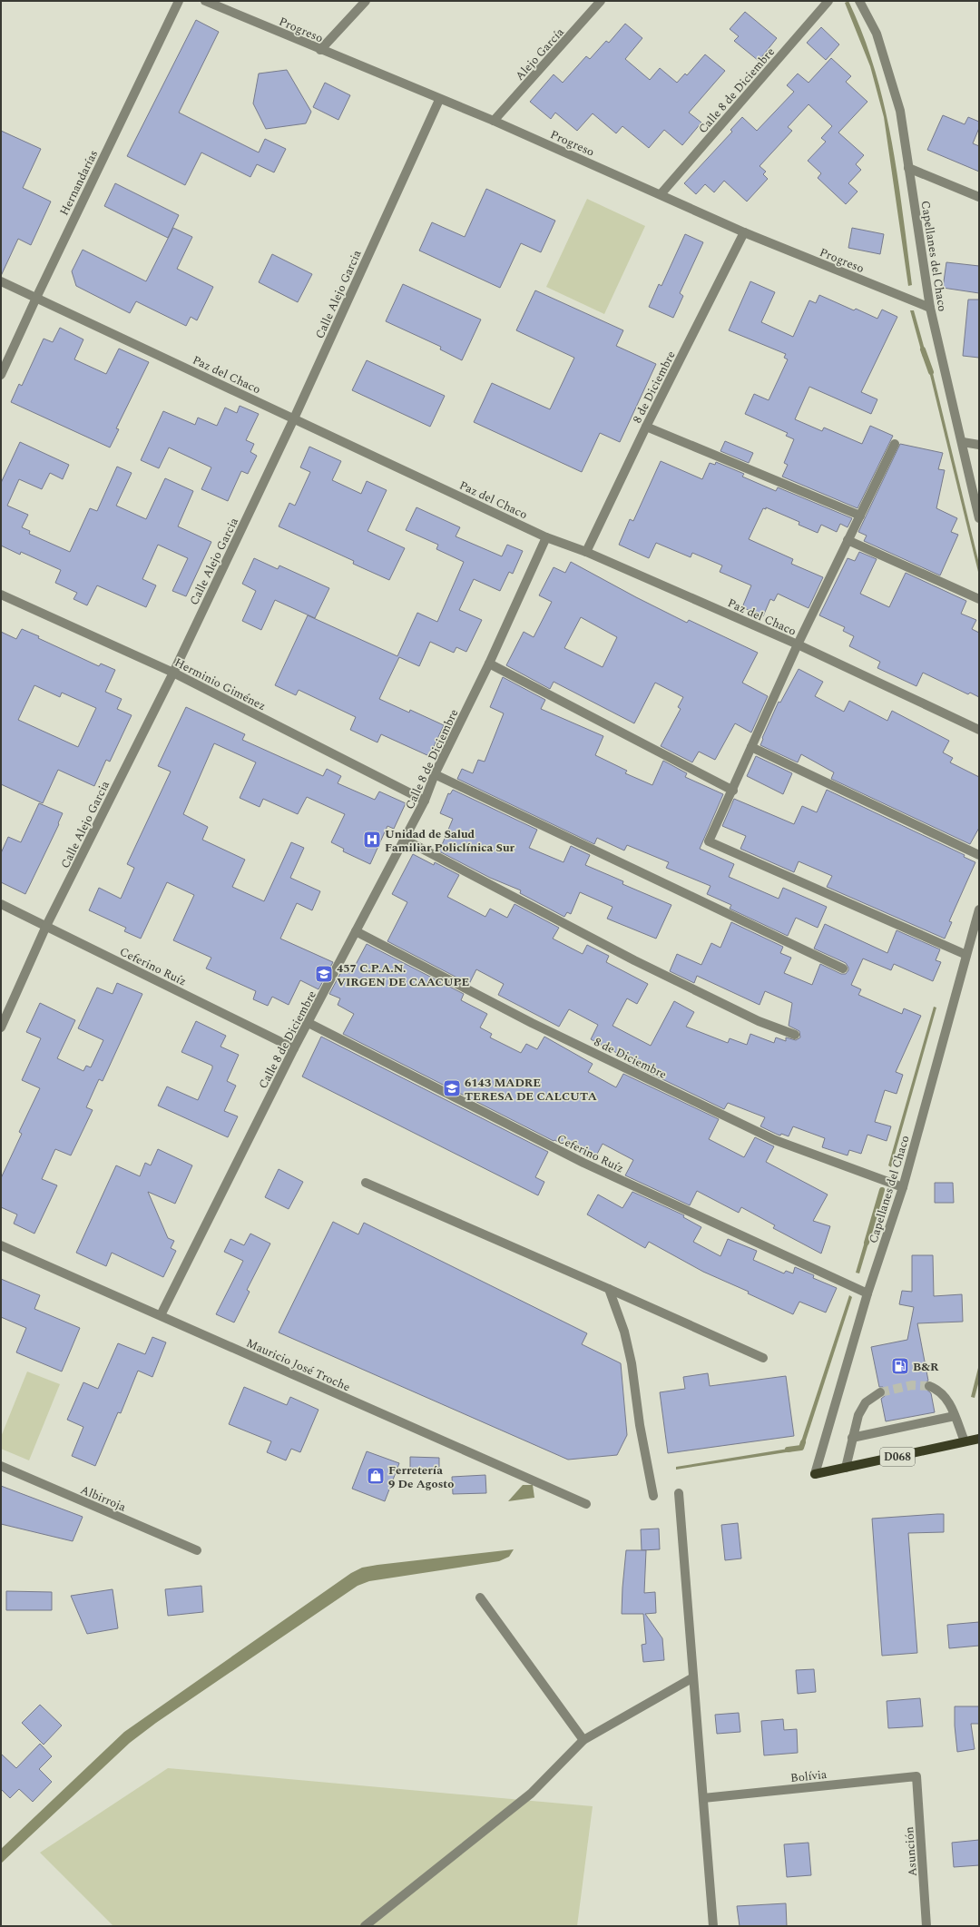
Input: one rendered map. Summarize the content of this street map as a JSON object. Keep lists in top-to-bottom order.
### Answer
{
  "streets": {
    "main road": ["D068"],
    "street": [
      "Progreso",
      "Alejo García",
      "Calle 8 de Diciembre",
      "Hernandarías",
      "Capellanes del Chaco",
      "Calle Alejo Garcia",
      "Paz del Chaco",
      "8 de Diciembre",
      "Herminio Giménez",
      "Ceferino Ruíz",
      "Mauricio José Troche",
      "Albirroja",
      "Bolívia",
      "Asunción"
    ]
  },
  "crossings": [
    ["Progreso", "Alejo García"],
    ["Progreso", "Calle 8 de Diciembre"],
    ["Progreso", "Capellanes del Chaco"],
    ["Progreso", "Calle Alejo Garcia"],
    ["Progreso", "8 de Diciembre"],
    ["Calle 8 de Diciembre", "Paz del Chaco"],
    ["Calle 8 de Diciembre", "8 de Diciembre"],
    ["Calle 8 de Diciembre", "Herminio Giménez"],
    ["Calle 8 de Diciembre", "Ceferino Ruíz"],
    ["Calle 8 de Diciembre", "Mauricio José Troche"],
    ["Hernandarías", "Paz del Chaco"],
    ["Capellanes del Chaco", "8 de Diciembre"],
    ["Capellanes del Chaco", "Ceferino Ruíz"],
    ["Capellanes del Chaco", "D068"],
    ["Calle Alejo Garcia", "Paz del Chaco"],
    ["Calle Alejo Garcia", "Herminio Giménez"],
    ["Calle Alejo Garcia", "Ceferino Ruíz"],
    ["Paz del Chaco", "8 de Diciembre"],
    ["Bolívia", "Asunción"]
  ],
  "places": {
    "hospital": ["Unidad de Salud Familiar Policlínica Sur"],
    "school or university": ["457 C.P.A.N. VIRGEN DE CAACUPE", "6143 MADRE TERESA DE CALCUTA"],
    "fuel station": ["B&R"],
    "shop": ["Ferretería 9 De Agosto"]
  }
}
